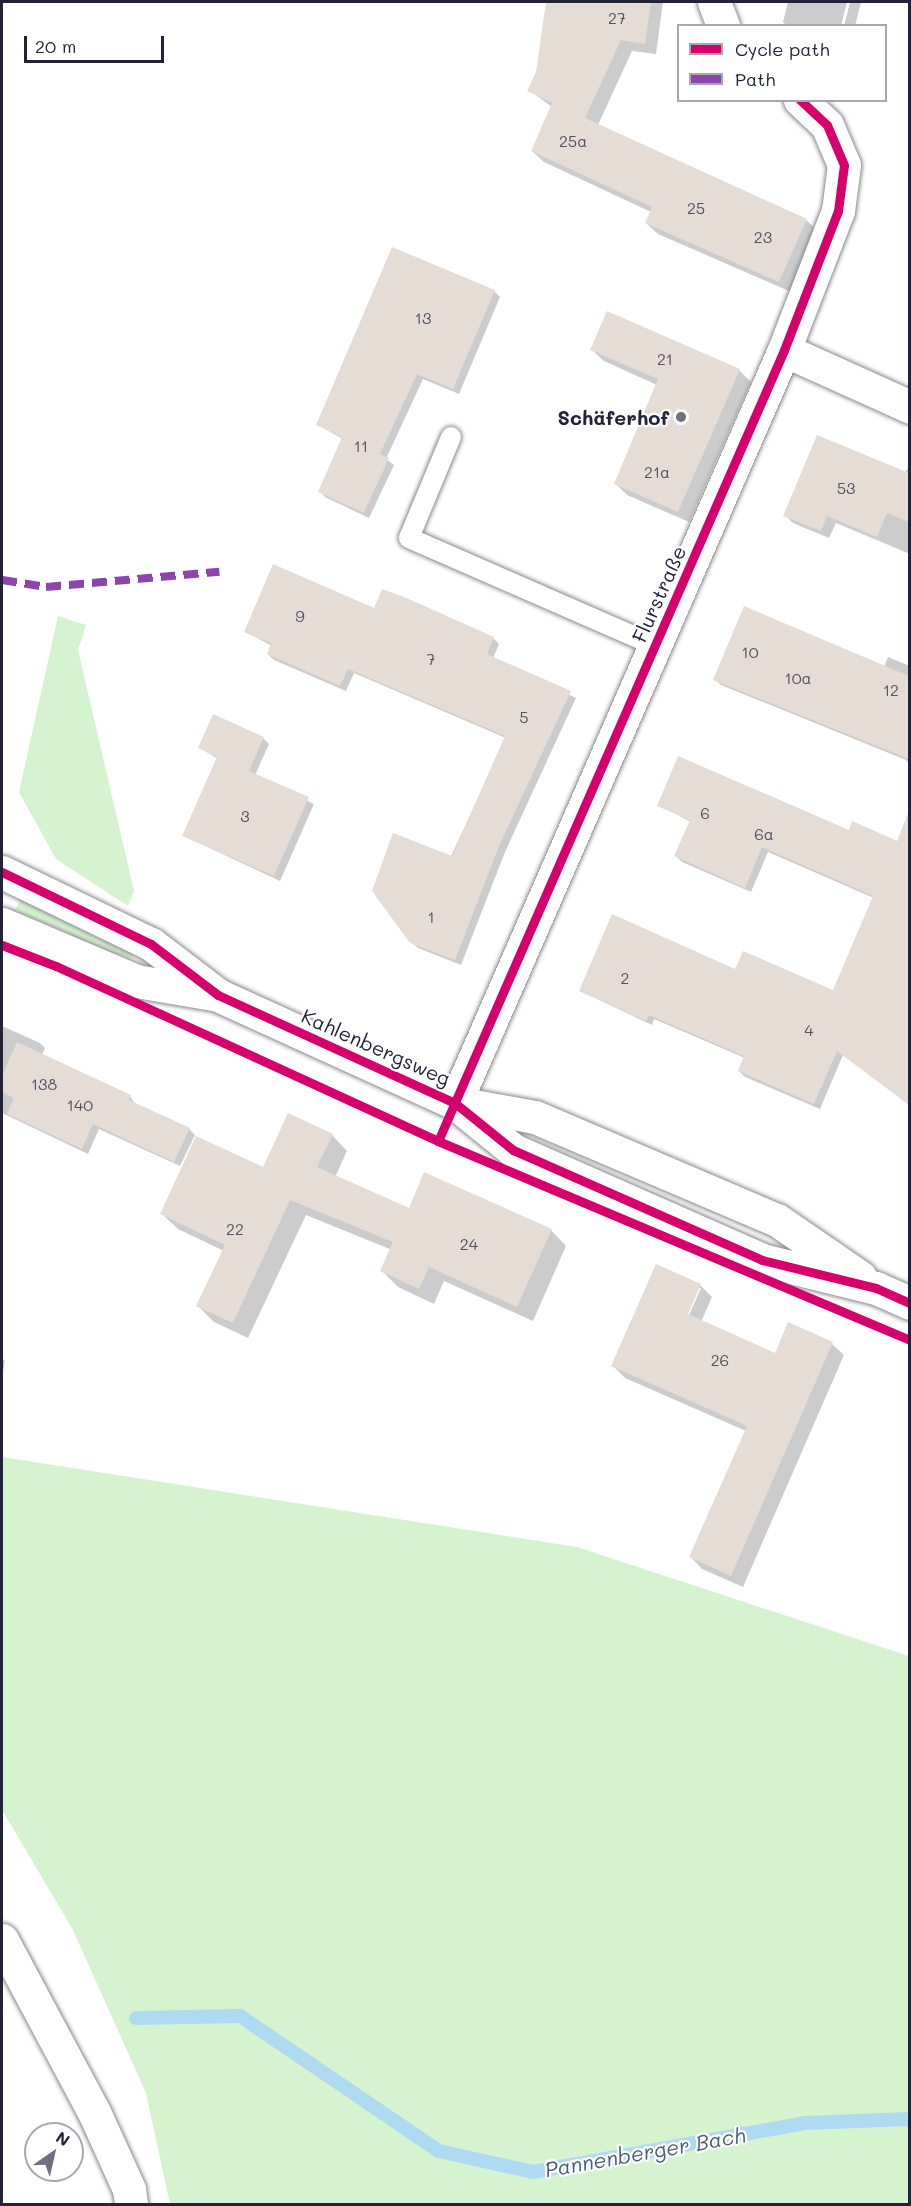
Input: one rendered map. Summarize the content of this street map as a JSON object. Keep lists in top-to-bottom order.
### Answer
{
  "streets": {
    "street": ["Flurstraße", "Kahlenbergsweg"]
  },
  "crossings": [
    ["Flurstraße", "Kahlenbergsweg"]
  ],
  "water": ["Pannenberger Bach"],
  "places": ["Schäferhof"],
  "house_numbers": [
    "27",
    "25a",
    "25",
    "23",
    "13",
    "21",
    "11",
    "21a",
    "53",
    "9",
    "10",
    "7",
    "10a",
    "12",
    "5",
    "6",
    "3",
    "6a",
    "1",
    "2",
    "4",
    "138",
    "140",
    "22",
    "24",
    "26"
  ],
  "legend": ["Cycle path", "Path"],
  "scale_bar": "20 m",
  "north": "top right"
}
